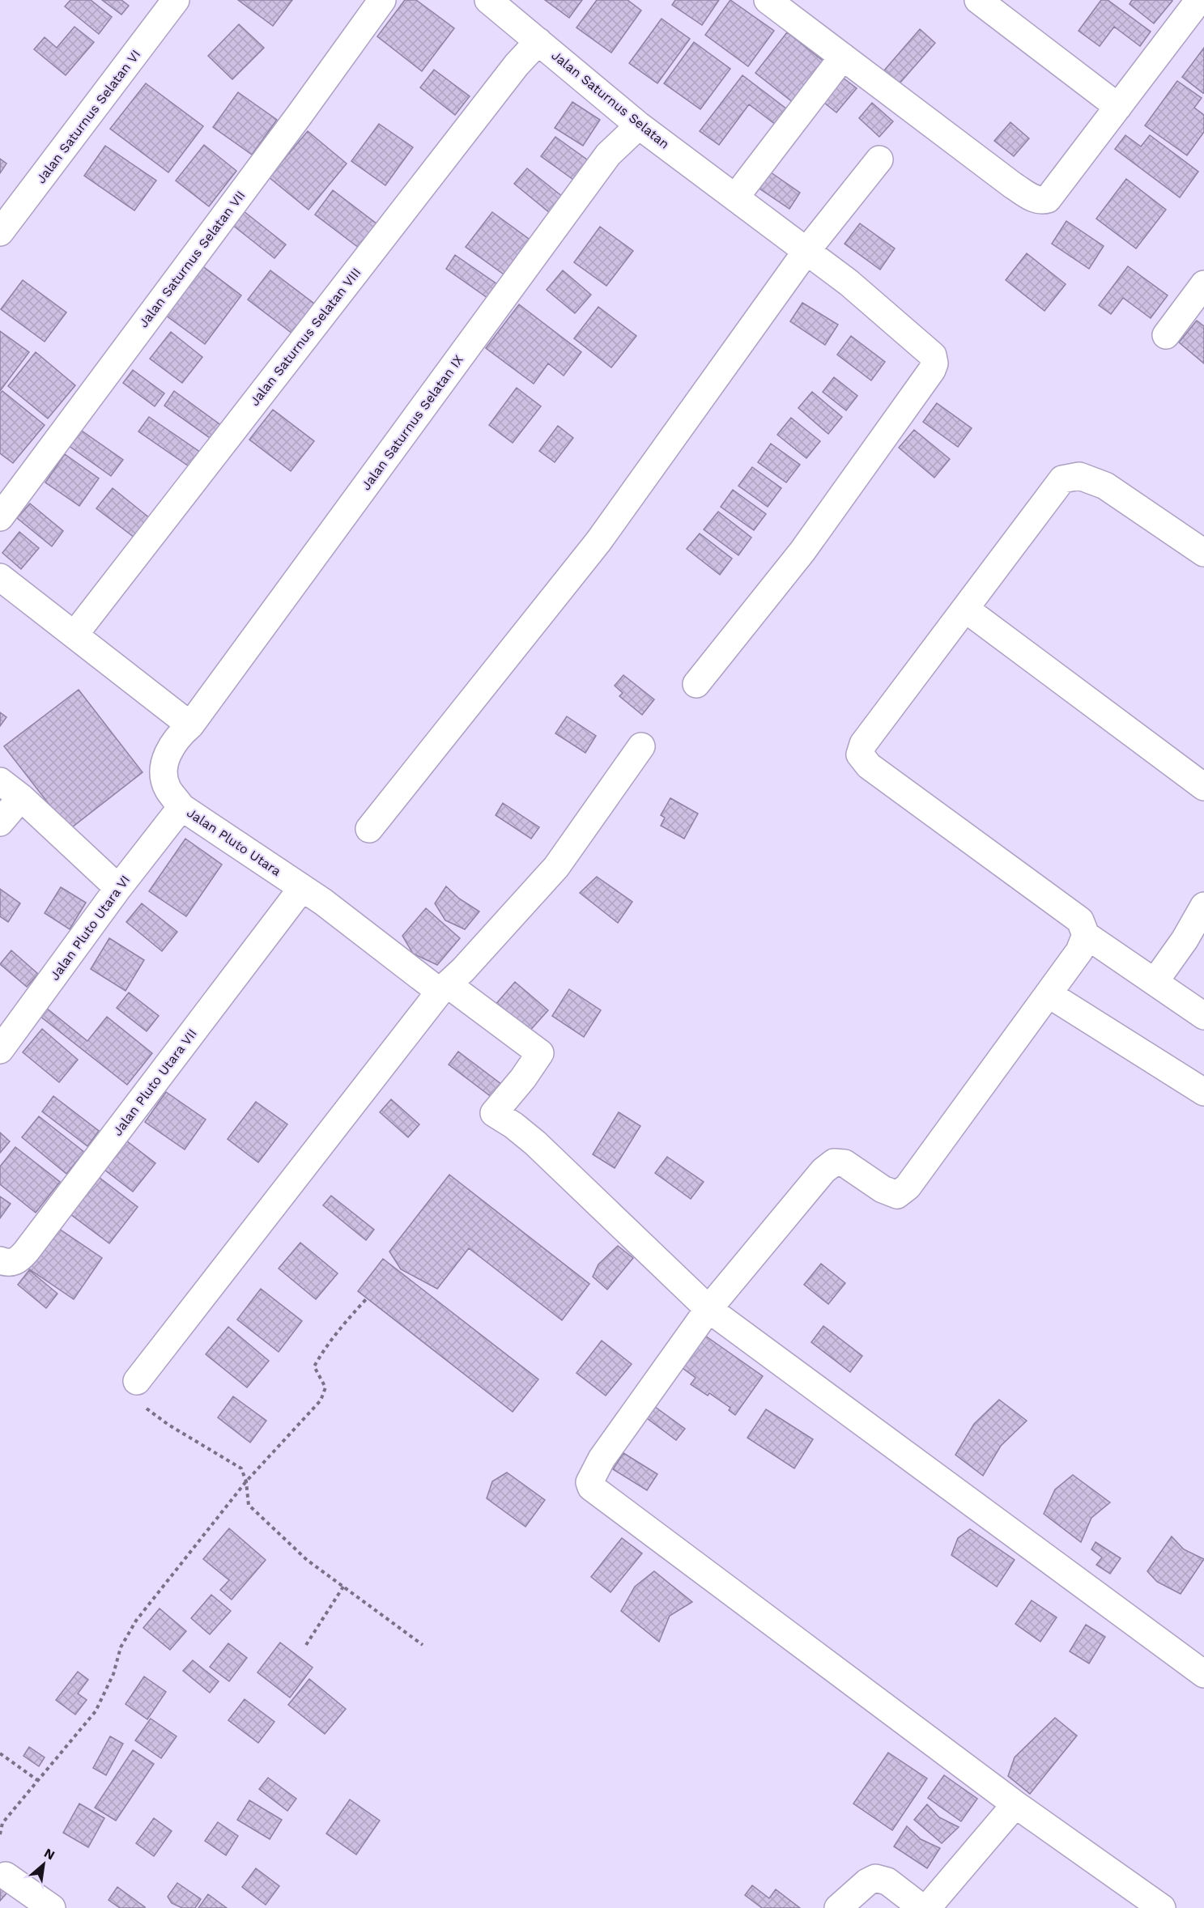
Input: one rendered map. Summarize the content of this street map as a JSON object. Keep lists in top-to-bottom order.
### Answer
{
  "streets": {
    "street": [
      "Jalan Saturnus Selatan",
      "Jalan Saturnus Selatan VI",
      "Jalan Saturnus Selatan VII",
      "Jalan Saturnus Selatan VIII",
      "Jalan Saturnus Selatan IX",
      "Jalan Pluto Utara",
      "Jalan Pluto Utara VI",
      "Jalan Pluto Utara VII"
    ]
  },
  "crossings": [
    ["Jalan Saturnus Selatan", "Jalan Saturnus Selatan VIII"],
    ["Jalan Saturnus Selatan", "Jalan Saturnus Selatan IX"],
    ["Jalan Saturnus Selatan IX", "Jalan Pluto Utara"],
    ["Jalan Pluto Utara", "Jalan Pluto Utara VI"],
    ["Jalan Pluto Utara", "Jalan Pluto Utara VII"]
  ],
  "north": "top right"
}
